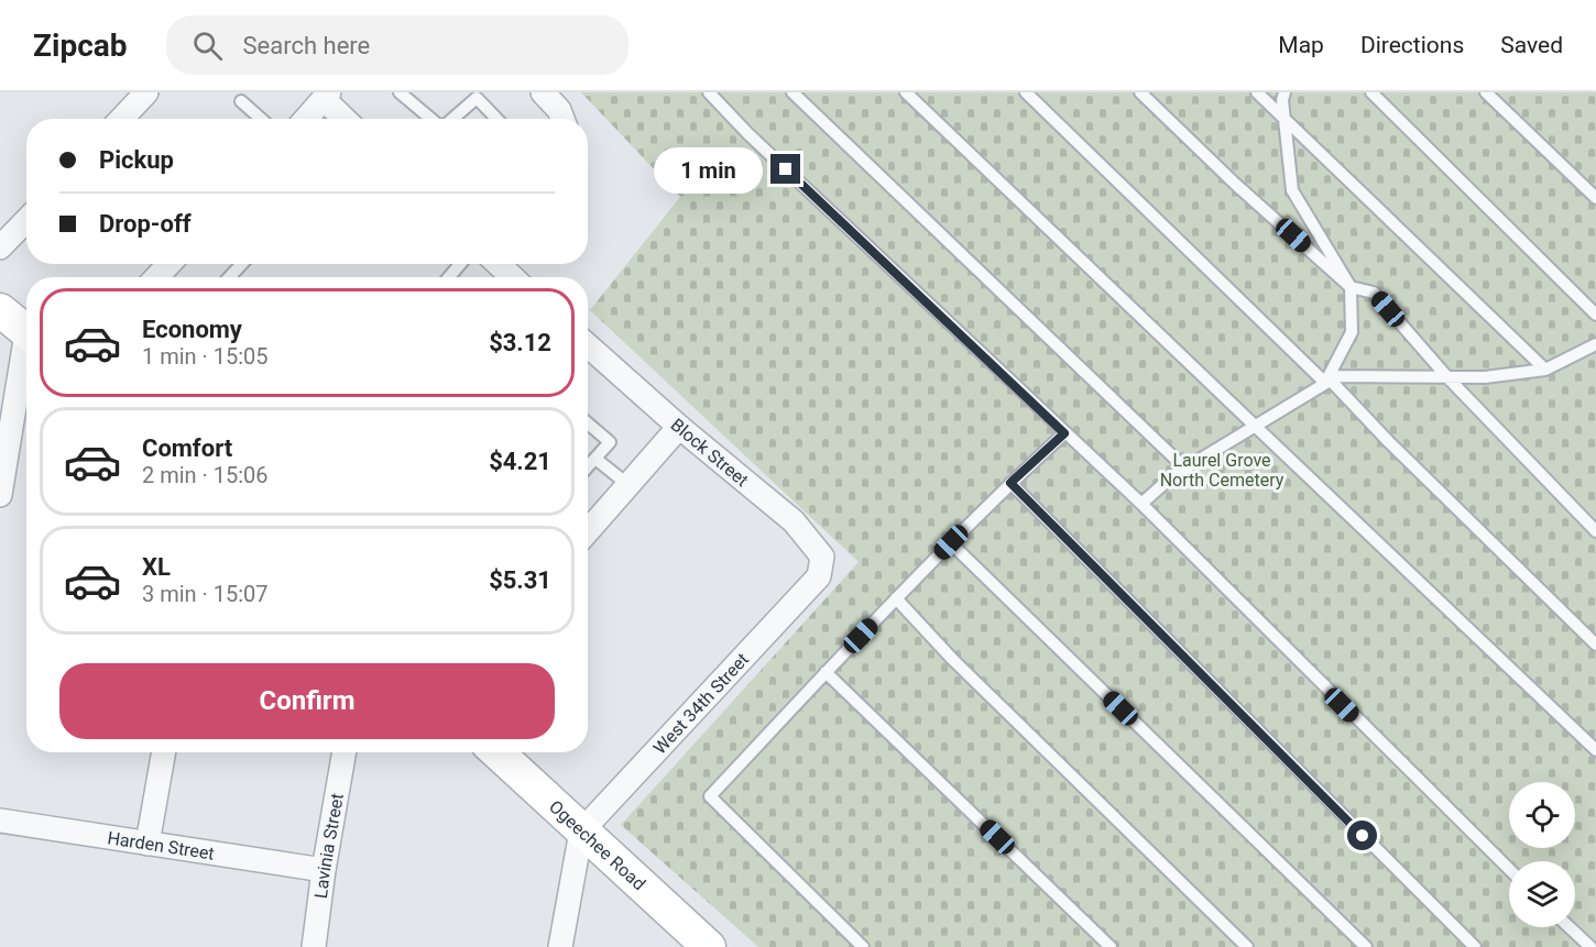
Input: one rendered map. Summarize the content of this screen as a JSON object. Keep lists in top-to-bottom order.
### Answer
{
  "streets": {
    "street": [
      "Block Street",
      "West 34th Street",
      "Harden Street",
      "Lavinia Street",
      "Ogeechee Road"
    ]
  },
  "crossings": [
    ["Block Street", "West 34th Street"],
    ["West 34th Street", "Ogeechee Road"],
    ["Harden Street", "Lavinia Street"]
  ],
  "parks": ["Laurel Grove North Cemetery"],
  "page": {
    "header": "Zipcab",
    "search": "Search here",
    "nav": ["Map", "Directions", "Saved"],
    "banner": ["Pickup", "Drop-off"],
    "bubble": "1 min",
    "list": [
      {
        "name": "Economy",
        "note": "1 min · 15:05",
        "value": "$3.12"
      },
      {
        "name": "Comfort",
        "note": "2 min · 15:06",
        "value": "$4.21"
      },
      {
        "name": "XL",
        "note": "3 min · 15:07",
        "value": "$5.31"
      }
    ],
    "buttons": "Confirm"
  }
}
